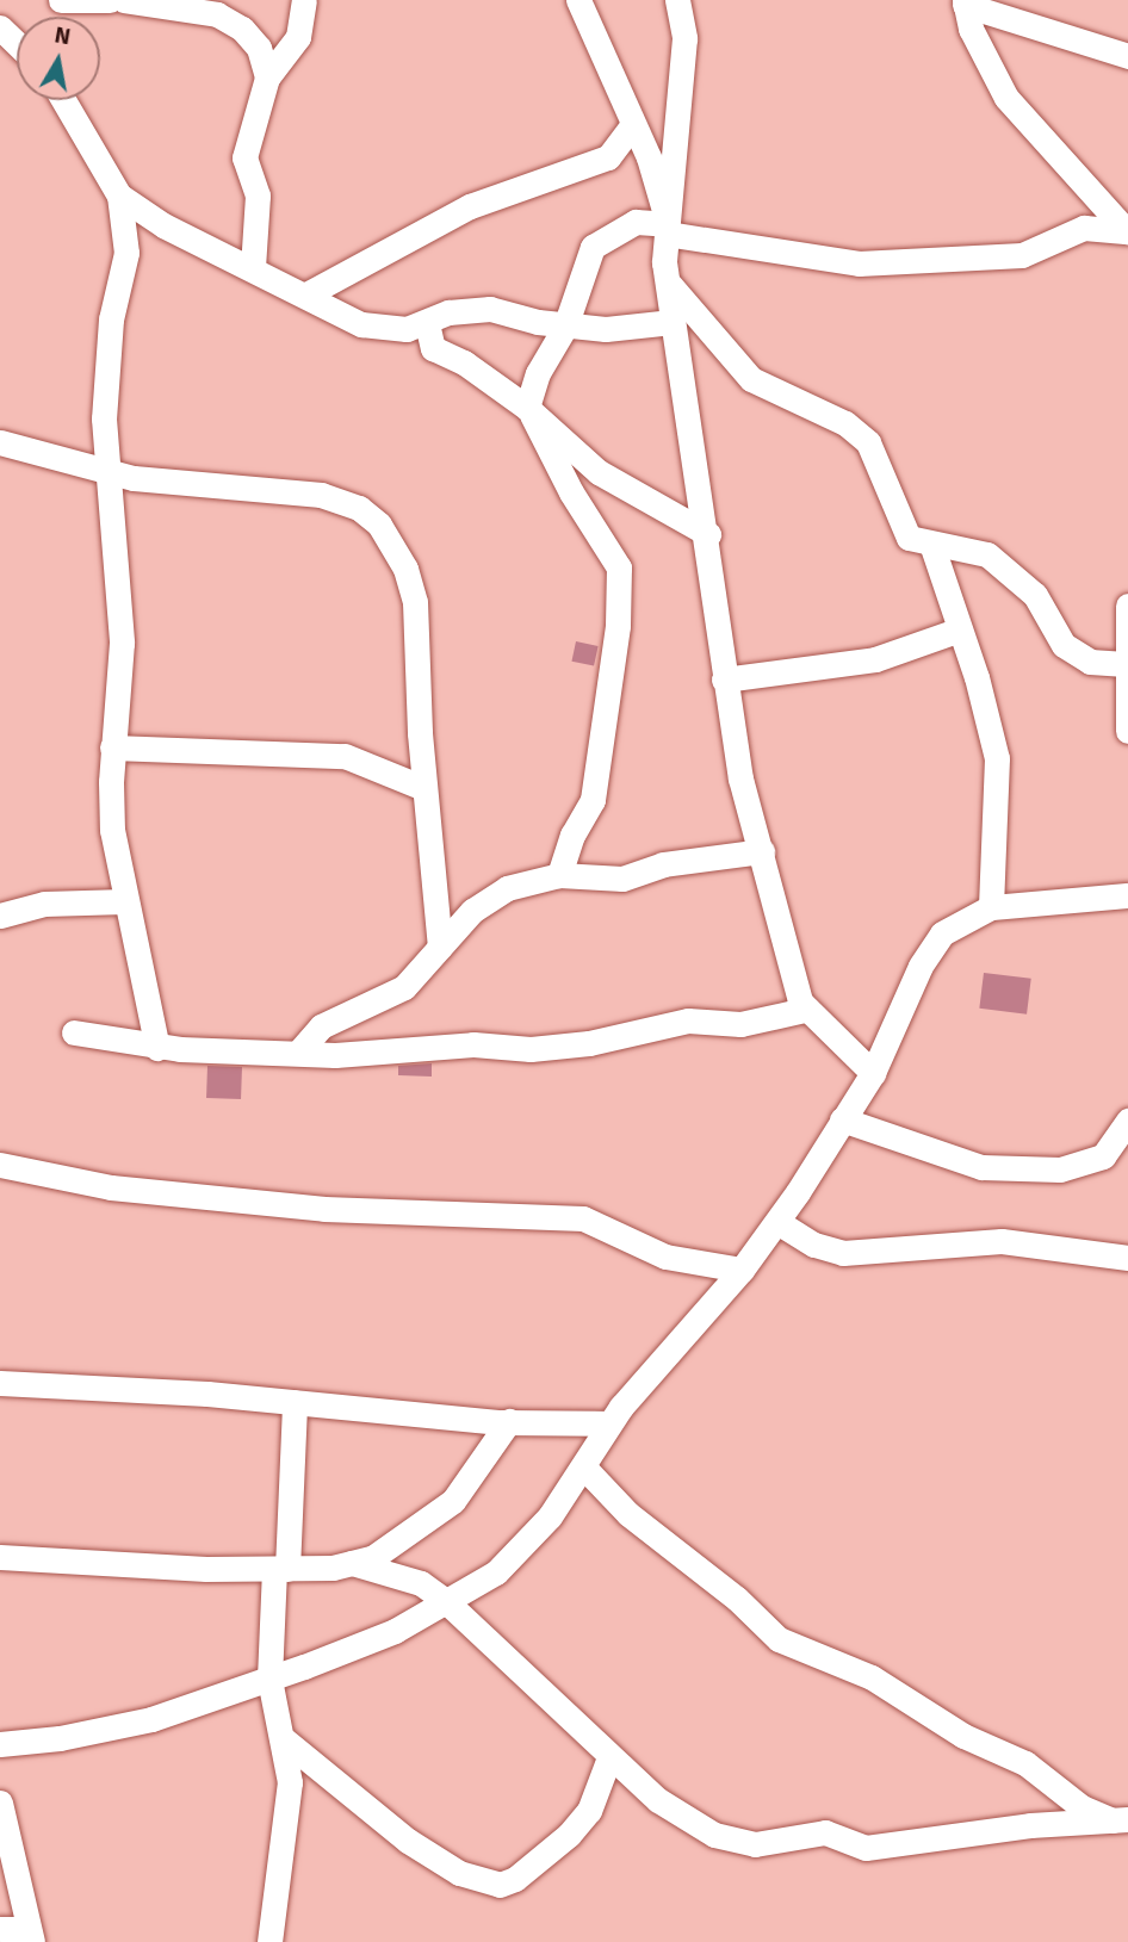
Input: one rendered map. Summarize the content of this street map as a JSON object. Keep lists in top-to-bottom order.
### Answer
{
  "north": "top"
}
